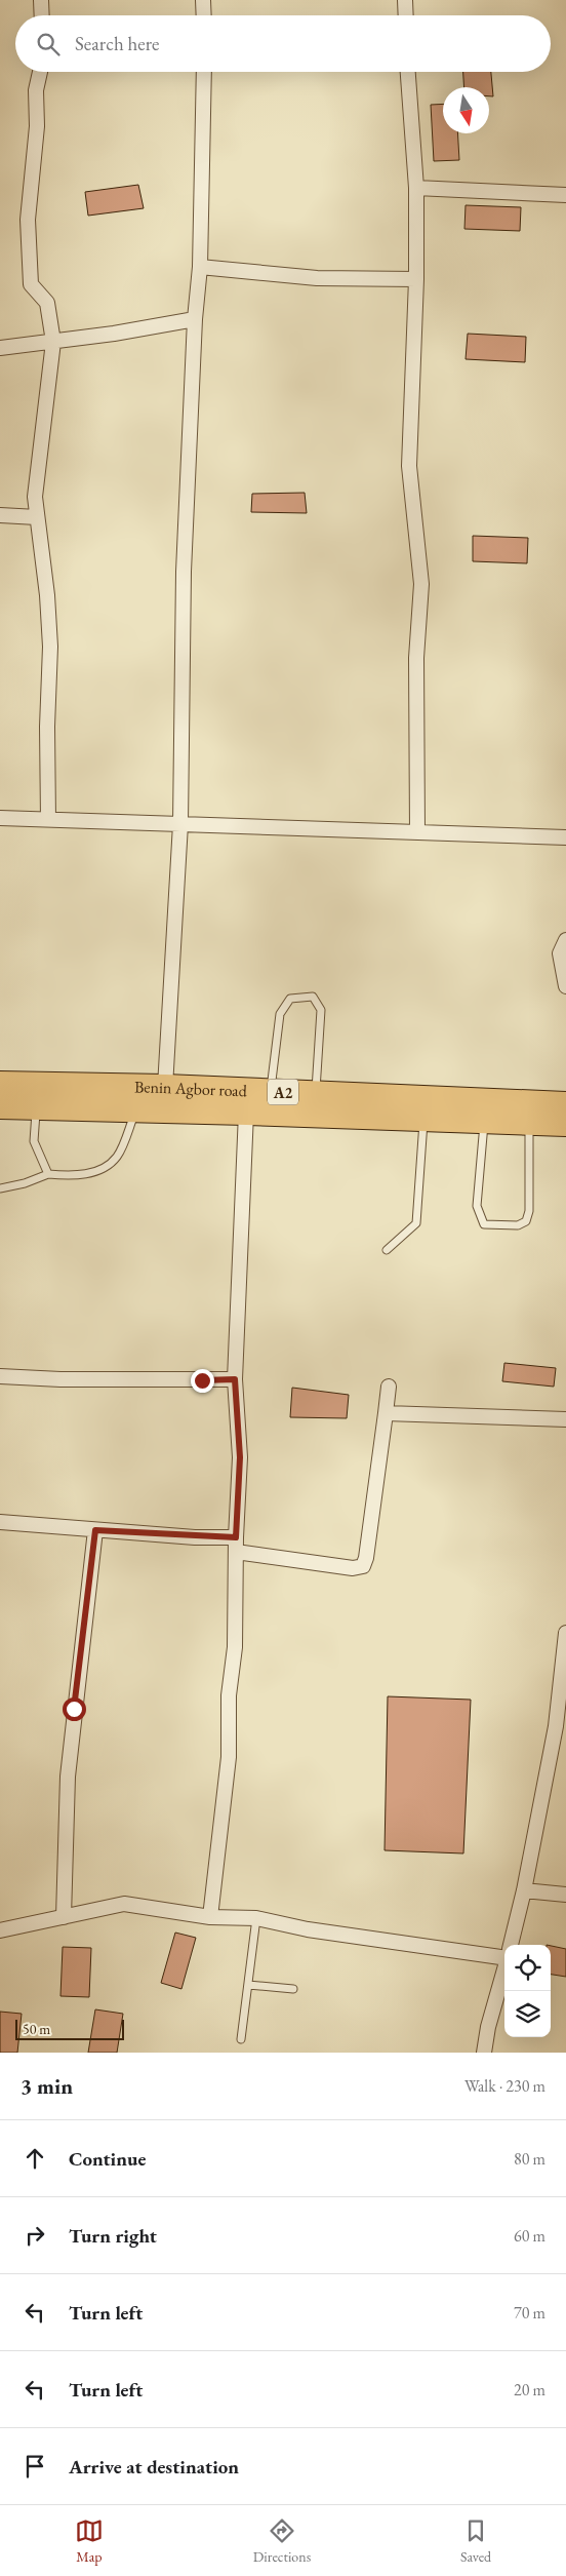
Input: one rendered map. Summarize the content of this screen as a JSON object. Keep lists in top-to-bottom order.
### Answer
{
  "streets": {
    "highway": ["Benin Agbor road", "A2"]
  },
  "scale_bar": "50 m",
  "north": "bottom",
  "page": {
    "search": "Search here",
    "scale": "50 m",
    "heading": ["3 min", "Walk · 230 m"],
    "list": [
      ["Continue", "80 m"],
      ["Turn right", "60 m"],
      ["Turn left", "70 m"],
      ["Turn left", "20 m"],
      "Arrive at destination"
    ],
    "nav": ["Map", "Directions", "Saved"]
  }
}
